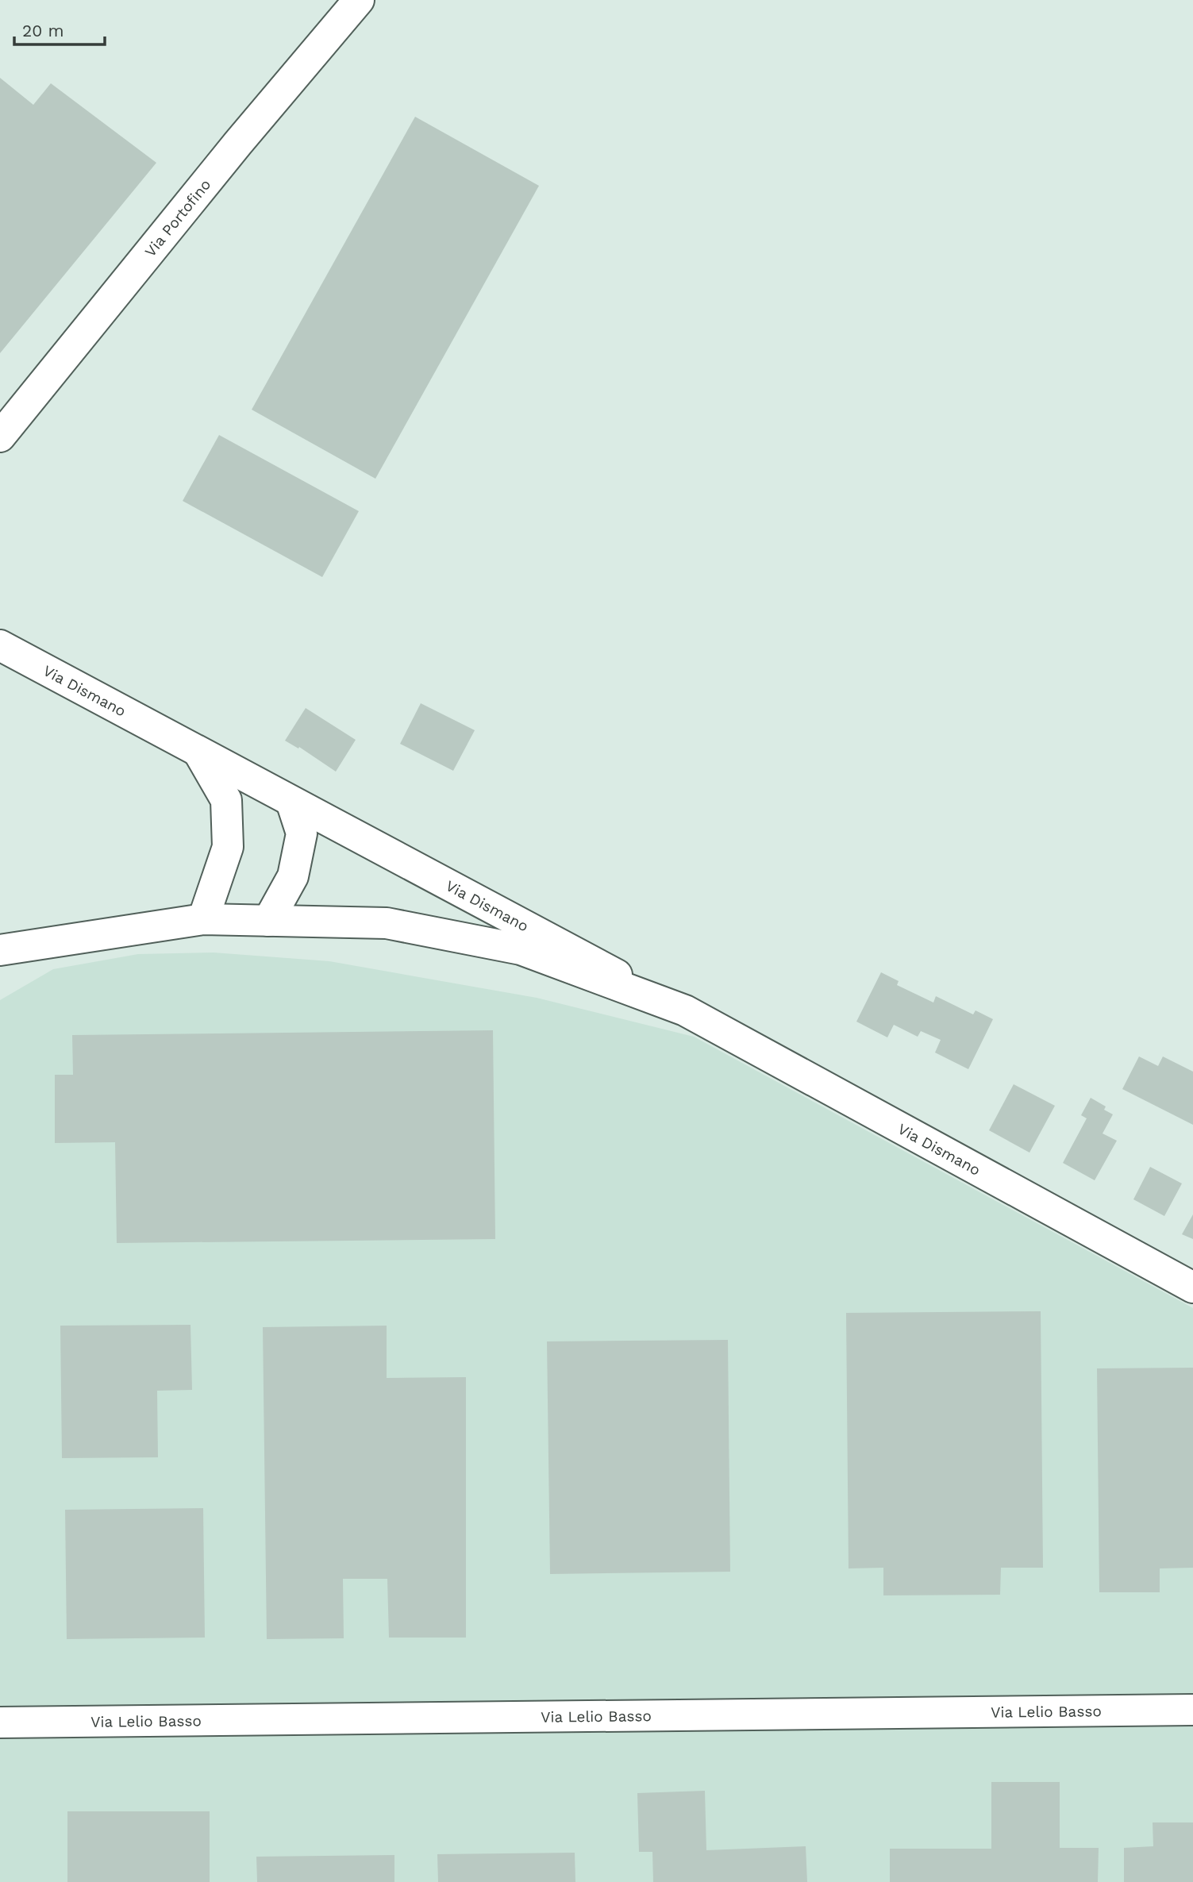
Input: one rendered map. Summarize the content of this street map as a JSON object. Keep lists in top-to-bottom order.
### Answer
{
  "streets": {
    "street": ["Via Portofino", "Via Dismano", "Via Lelio Basso"]
  },
  "scale_bar": "20 m"
}
